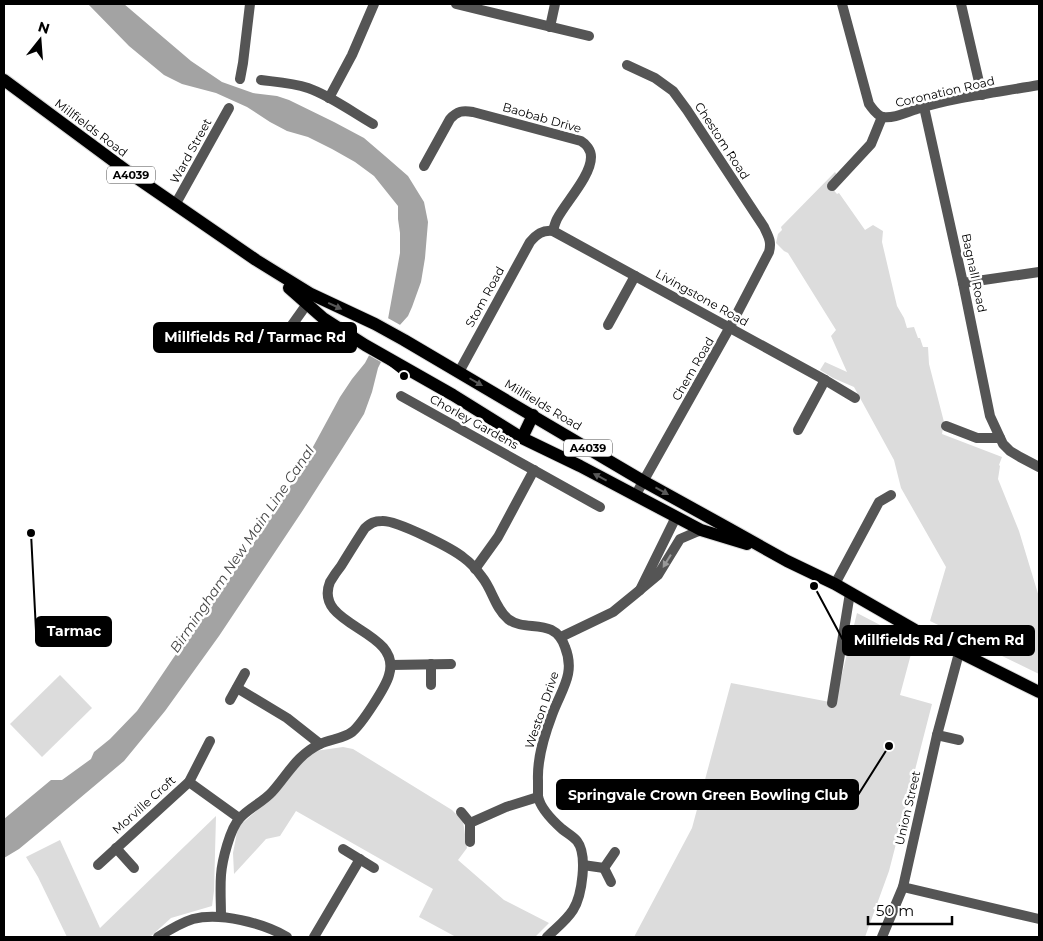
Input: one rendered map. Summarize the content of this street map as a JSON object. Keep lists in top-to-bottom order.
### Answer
{
  "streets": {
    "main road": ["Millfields Road", "A4039"],
    "street": [
      "Coronation Road",
      "Baobab Drive",
      "Chestom Road",
      "Ward Street",
      "Bagnall Road",
      "Stom Road",
      "Livingstone Road",
      "Chem Road",
      "Chorley Gardens",
      "Weston Drive",
      "Morville Croft",
      "Union Street"
    ]
  },
  "crossings": [
    ["Coronation Road", "Bagnall Road"],
    ["Baobab Drive", "Stom Road"],
    ["Baobab Drive", "Livingstone Road"],
    ["Millfields Road", "Ward Street"],
    ["Millfields Road", "Stom Road"],
    ["Millfields Road", "Chem Road"],
    ["Millfields Road", "Union Street"],
    ["Chestom Road", "Chem Road"],
    ["Stom Road", "Livingstone Road"],
    ["Livingstone Road", "Chem Road"]
  ],
  "water": ["Birmingham New Main Line Canal"],
  "places": [
    "Millfields Rd / Tarmac Rd",
    "Tarmac",
    "Millfields Rd / Chem Rd",
    "Springvale Crown Green Bowling Club"
  ],
  "scale_bar": "50 m",
  "north": "top"
}
